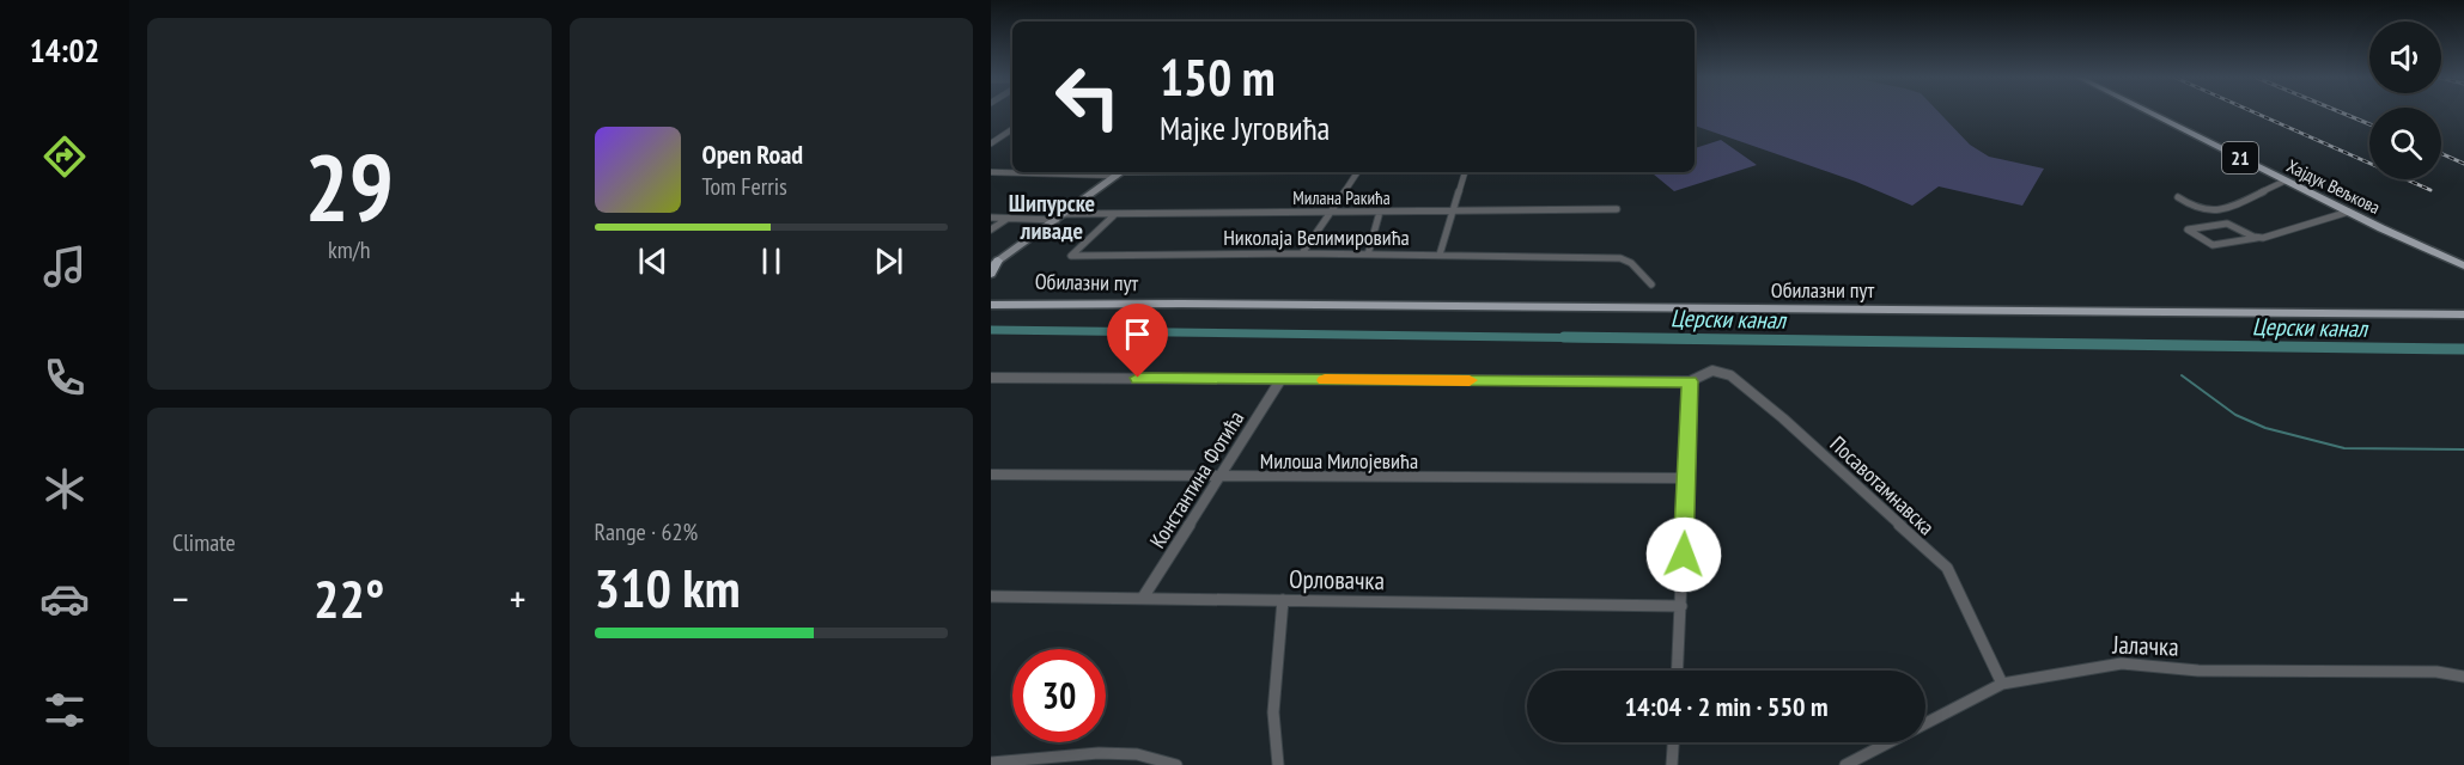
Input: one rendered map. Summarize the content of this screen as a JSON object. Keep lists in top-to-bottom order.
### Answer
{
  "streets": {
    "main road": ["21", "Хајдук Вељкова", "Обилазни пут"],
    "street": [
      "Милана Ракића",
      "Николаја Велимировића",
      "Милоша Милојевића",
      "Константина Фотића",
      "Посавотамнавска",
      "Орловачка",
      "Јалачка"
    ]
  },
  "crossings": [
    ["Милана Ракића", "Николаја Велимировића"],
    ["Милоша Милојевића", "Константина Фотића"],
    ["Константина Фотића", "Посавотамнавска"],
    ["Константина Фотића", "Орловачка"],
    ["Посавотамнавска", "Јалачка"]
  ],
  "districts": ["Шипурске ливаде"],
  "water": ["Церски канал"],
  "page": {
    "tabs": "14:02",
    "tile": [
      ["29", "km/h"],
      "Climate",
      ["Range · 62%", "310 km"]
    ],
    "turn": ["150 m", "Мајке Југовића"],
    "song": ["Open Road", "Tom Ferris"],
    "heat": ["−", "22°", "+"],
    "limit": "30",
    "trip": "14:04 · 2 min · 550 m"
  }
}
